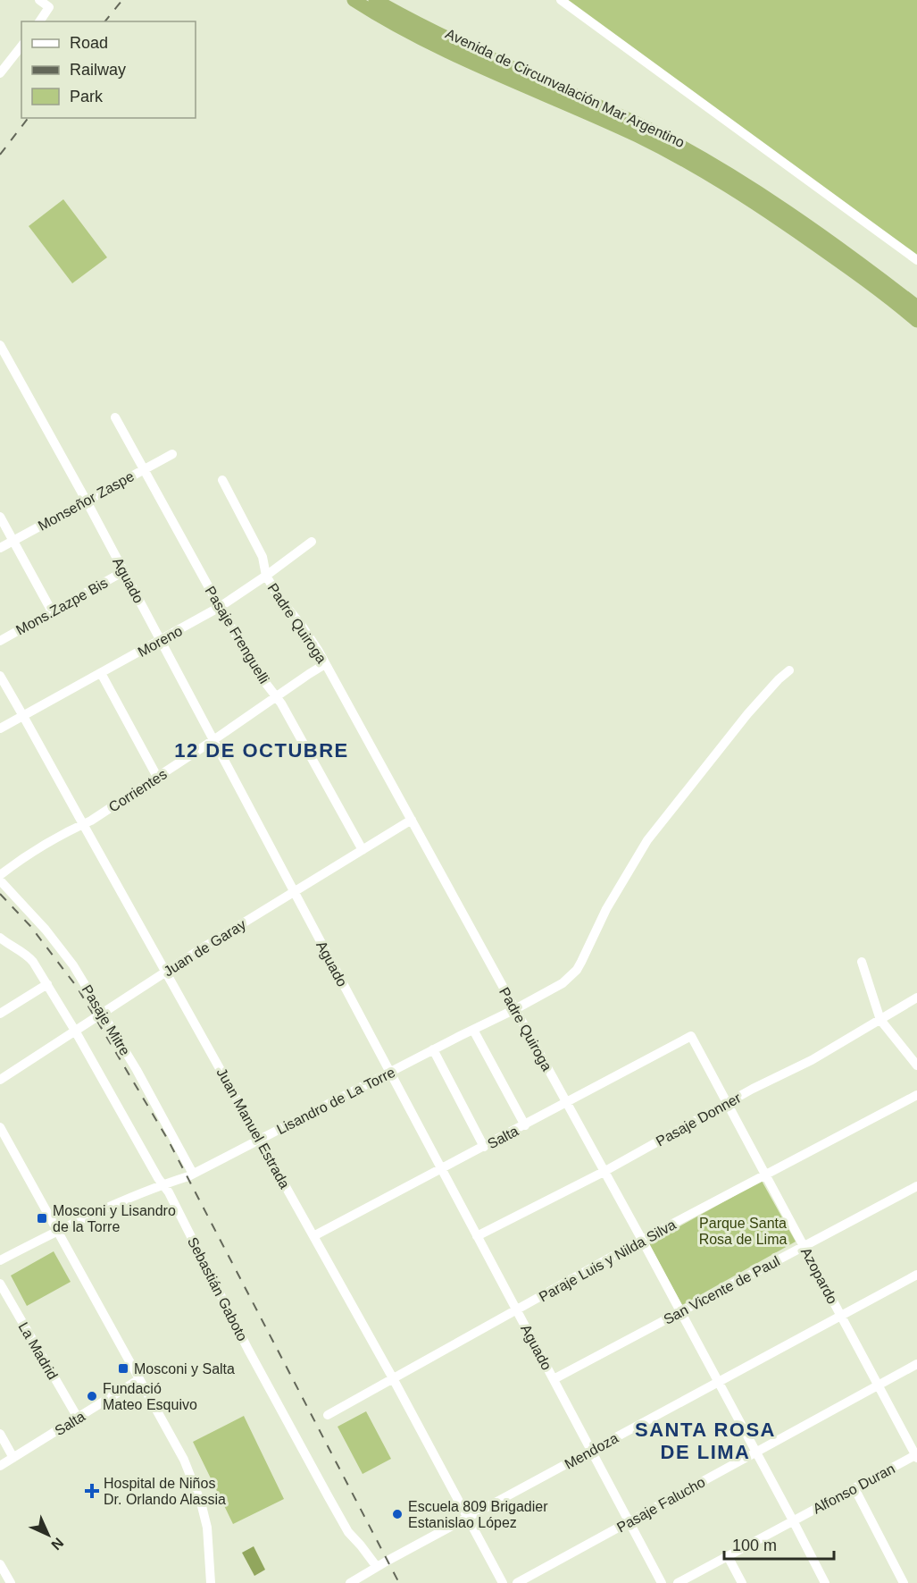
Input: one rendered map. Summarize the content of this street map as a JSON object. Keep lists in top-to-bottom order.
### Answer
{
  "streets": {
    "highway": ["Avenida de Circunvalación Mar Argentino"],
    "street": [
      "Monseñor Zaspe",
      "Aguado",
      "Mons.Zazpe Bis",
      "Padre Quiroga",
      "Pasaje Frenguelli",
      "Moreno",
      "Corrientes",
      "Juan de Garay",
      "Pasaje Mitre",
      "Lisandro de La Torre",
      "Pasaje Donner",
      "Juan Manuel Estrada",
      "Salta",
      "Paraje Luis y Nilda Silva",
      "Azopardo",
      "Sebastián Gaboto",
      "San Vicente de Paul",
      "La Madrid",
      "Mendoza",
      "Alfonso Duran",
      "Pasaje Falucho"
    ]
  },
  "crossings": [
    ["Monseñor Zaspe", "Aguado"],
    ["Monseñor Zaspe", "Pasaje Frenguelli"],
    ["Aguado", "Mons.Zazpe Bis"],
    ["Aguado", "Moreno"],
    ["Aguado", "Corrientes"],
    ["Aguado", "Juan de Garay"],
    ["Aguado", "Lisandro de La Torre"],
    ["Aguado", "Pasaje Donner"],
    ["Aguado", "Salta"],
    ["Aguado", "Paraje Luis y Nilda Silva"],
    ["Aguado", "San Vicente de Paul"],
    ["Aguado", "Mendoza"],
    ["Aguado", "Pasaje Falucho"],
    ["Padre Quiroga", "Moreno"],
    ["Padre Quiroga", "Corrientes"],
    ["Padre Quiroga", "Juan de Garay"],
    ["Padre Quiroga", "Lisandro de La Torre"],
    ["Padre Quiroga", "Pasaje Donner"],
    ["Padre Quiroga", "Salta"],
    ["Padre Quiroga", "Paraje Luis y Nilda Silva"],
    ["Padre Quiroga", "San Vicente de Paul"],
    ["Padre Quiroga", "Mendoza"],
    ["Padre Quiroga", "Alfonso Duran"],
    ["Padre Quiroga", "Pasaje Falucho"],
    ["Pasaje Frenguelli", "Moreno"],
    ["Pasaje Frenguelli", "Corrientes"],
    ["Pasaje Frenguelli", "Juan de Garay"],
    ["Moreno", "Juan Manuel Estrada"],
    ["Corrientes", "Juan Manuel Estrada"],
    ["Juan de Garay", "Pasaje Mitre"],
    ["Juan de Garay", "Juan Manuel Estrada"],
    ["Juan de Garay", "Sebastián Gaboto"],
    ["Pasaje Mitre", "Lisandro de La Torre"],
    ["Lisandro de La Torre", "Juan Manuel Estrada"],
    ["Lisandro de La Torre", "Sebastián Gaboto"],
    ["Pasaje Donner", "Azopardo"],
    ["Juan Manuel Estrada", "Salta"],
    ["Juan Manuel Estrada", "Paraje Luis y Nilda Silva"],
    ["Juan Manuel Estrada", "Mendoza"],
    ["Salta", "Azopardo"],
    ["Salta", "La Madrid"],
    ["Paraje Luis y Nilda Silva", "Azopardo"],
    ["Azopardo", "San Vicente de Paul"],
    ["Azopardo", "Mendoza"],
    ["Azopardo", "Alfonso Duran"],
    ["Azopardo", "Pasaje Falucho"],
    ["Sebastián Gaboto", "Mendoza"]
  ],
  "districts": ["12 DE OCTUBRE", "SANTA ROSA DE LIMA"],
  "parks": ["Parque Santa Rosa de Lima"],
  "places": {
    "transit": ["Mosconi y Lisandro de la Torre", "Mosconi y Salta"],
    "other": ["Fundació Mateo Esquivo", "Escuela 809 Brigadier Estanislao López"],
    "health": ["Hospital de Niños Dr. Orlando Alassia"]
  },
  "legend": ["Road", "Railway", "Park"],
  "scale_bar": "100 m",
  "north": "bottom right"
}
